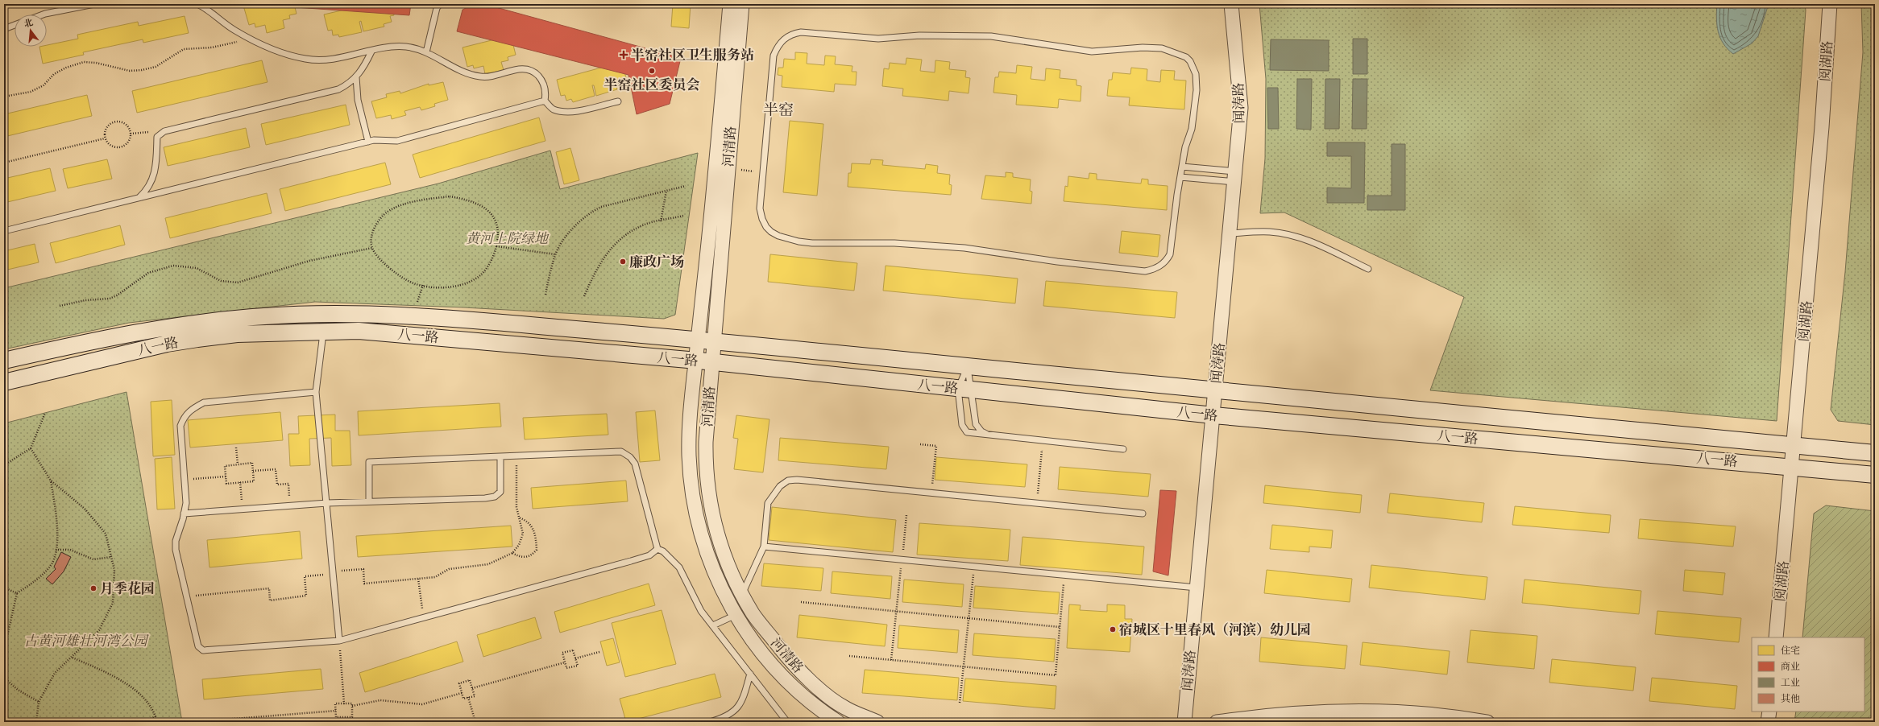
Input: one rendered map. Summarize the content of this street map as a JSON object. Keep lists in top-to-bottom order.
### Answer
{
  "streets": {
    "main road": ["八一路"],
    "street": ["阅湖路", "闻涛路", "河清路"]
  },
  "crossings": [
    ["阅湖路", "八一路"],
    ["闻涛路", "八一路"],
    ["河清路", "八一路"]
  ],
  "districts": ["半窑"],
  "parks": ["黄河上院绿地", "古黄河雄壮河湾公园"],
  "places": {
    "health": ["半窑社区卫生服务站"],
    "other": [
      "半窑社区委员会",
      "廉政广场",
      "月季花园",
      "宿城区十里春风（河滨）幼儿园"
    ]
  },
  "legend": [
    "住宅",
    "商业",
    "工业",
    "其他"
  ],
  "north": "top"
}
